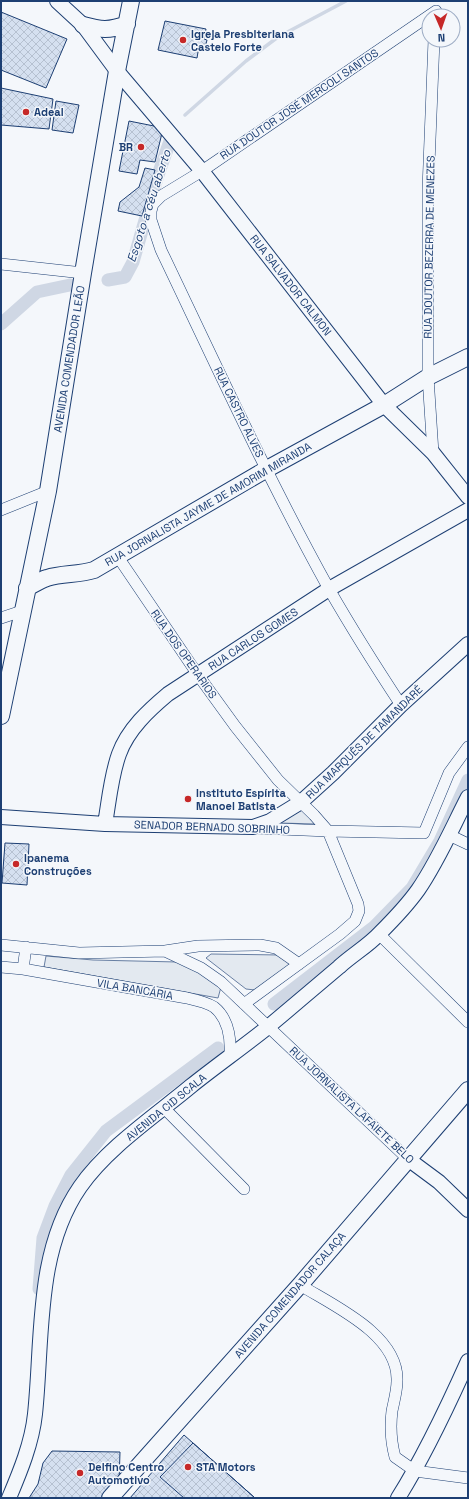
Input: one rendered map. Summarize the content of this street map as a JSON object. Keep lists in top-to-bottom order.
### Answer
{
  "streets": {
    "main road": ["AVENIDA COMENDADOR LEÃO", "RUA JORNALISTA JAYME DE AMORIM MIRANDA", "AVENIDA COMENDADOR CALAÇA"],
    "street": [
      "RUA DOUTOR JOSÉ MERCOLI SANTOS",
      "RUA DOUTOR BEZERRA DE MENEZES",
      "RUA SALVADOR CALMON",
      "RUA CASTRO ALVES",
      "RUA CARLOS GOMES",
      "RUA DOS OPERARIOS",
      "RUA MARQUÊS DE TAMANDARÉ",
      "SENADOR BERNADO SOBRINHO",
      "VILA BANCÁRIA",
      "RUA JORNALISTA LAFAIETE BELO",
      "AVENIDA CID SCALA"
    ]
  },
  "crossings": [
    ["RUA DOUTOR JOSÉ MERCOLI SANTOS", "RUA SALVADOR CALMON"],
    ["RUA DOUTOR JOSÉ MERCOLI SANTOS", "RUA CASTRO ALVES"],
    ["RUA DOUTOR BEZERRA DE MENEZES", "RUA SALVADOR CALMON"],
    ["RUA DOUTOR BEZERRA DE MENEZES", "RUA JORNALISTA JAYME DE AMORIM MIRANDA"],
    ["RUA SALVADOR CALMON", "AVENIDA COMENDADOR LEÃO"],
    ["RUA SALVADOR CALMON", "RUA JORNALISTA JAYME DE AMORIM MIRANDA"],
    ["AVENIDA COMENDADOR LEÃO", "RUA JORNALISTA JAYME DE AMORIM MIRANDA"],
    ["RUA CASTRO ALVES", "RUA JORNALISTA JAYME DE AMORIM MIRANDA"],
    ["RUA CASTRO ALVES", "RUA CARLOS GOMES"],
    ["RUA CASTRO ALVES", "RUA MARQUÊS DE TAMANDARÉ"],
    ["RUA JORNALISTA JAYME DE AMORIM MIRANDA", "RUA DOS OPERARIOS"],
    ["RUA CARLOS GOMES", "RUA DOS OPERARIOS"],
    ["RUA CARLOS GOMES", "SENADOR BERNADO SOBRINHO"],
    ["RUA DOS OPERARIOS", "RUA MARQUÊS DE TAMANDARÉ"],
    ["RUA DOS OPERARIOS", "SENADOR BERNADO SOBRINHO"],
    ["RUA MARQUÊS DE TAMANDARÉ", "SENADOR BERNADO SOBRINHO"],
    ["VILA BANCÁRIA", "AVENIDA CID SCALA"],
    ["RUA JORNALISTA LAFAIETE BELO", "AVENIDA CID SCALA"],
    ["RUA JORNALISTA LAFAIETE BELO", "AVENIDA COMENDADOR CALAÇA"]
  ],
  "water": ["Esgoto a céu aberto"],
  "places": [
    "Igreja Presbiteriana Castelo Forte",
    "Adeal",
    "BR",
    "Instituto Espírita Manoel Batista",
    "Ipanema Construções",
    "STA Motors",
    "Delfino Centro Automotivo"
  ],
  "north": "bottom"
}
